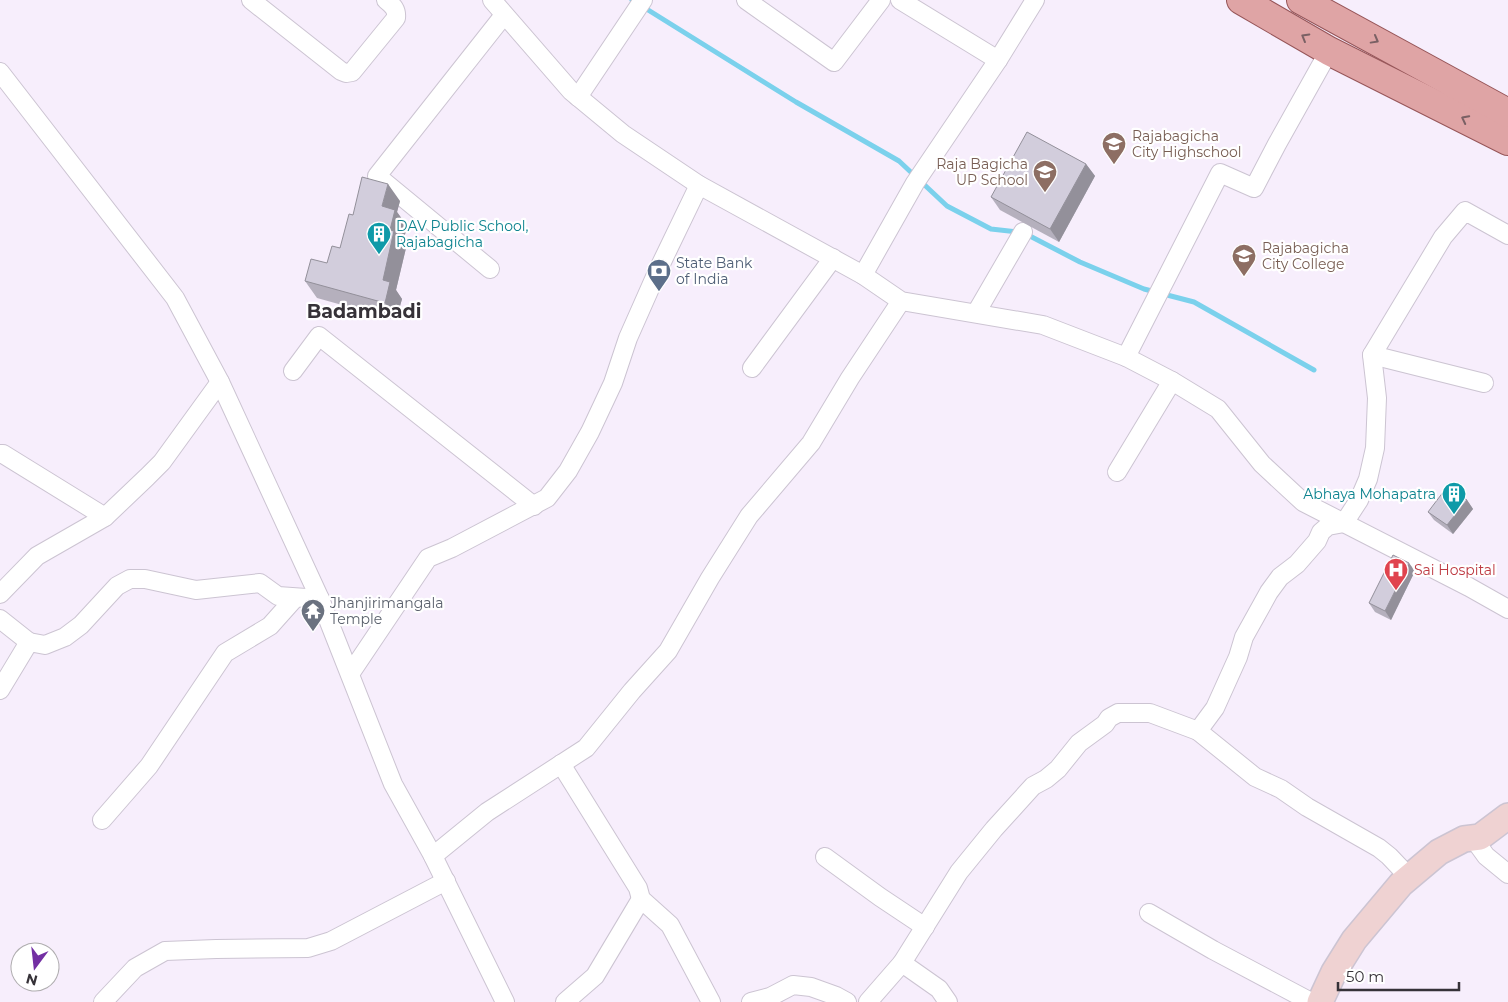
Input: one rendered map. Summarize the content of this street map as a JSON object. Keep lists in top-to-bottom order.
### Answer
{
  "districts": ["Badambadi"],
  "places": {
    "school or university": ["Rajabagicha City Highschool", "Raja Bagicha UP School", "Rajabagicha City College"],
    "building": ["DAV Public School, Rajabagicha", "Abhaya Mohapatra"],
    "bank": ["State Bank of India"],
    "hospital": ["Sai Hospital"],
    "temple": ["Jhanjirimangala Temple"]
  },
  "scale_bar": "50 m",
  "north": "bottom"
}
